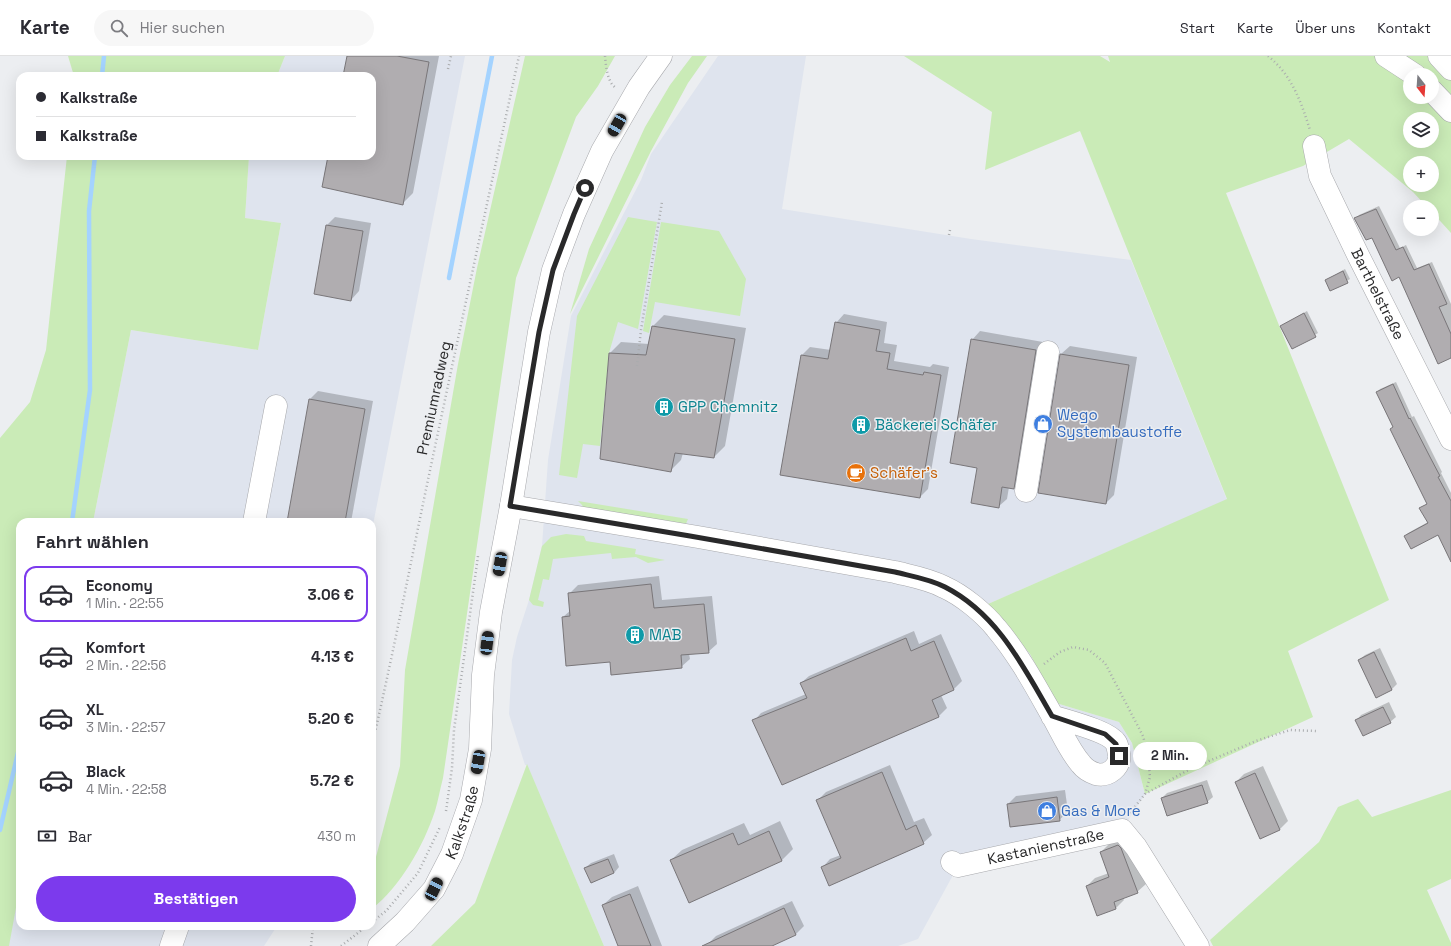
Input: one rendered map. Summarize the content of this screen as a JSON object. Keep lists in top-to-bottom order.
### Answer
{
  "streets": {
    "main road": ["Barthelstraße", "Kalkstraße", "Kastanienstraße"],
    "path": ["Premiumradweg"]
  },
  "places": {
    "building": ["GPP Chemnitz", "Bäckerei Schäfer", "MAB"],
    "shop": ["Wego Systembaustoffe", "Gas & More"],
    "cafe": ["Schäfer's"]
  },
  "north": "bottom",
  "page": {
    "header": "Karte",
    "search": "Hier suchen",
    "nav": [
      "Start",
      "Karte",
      "Über uns",
      "Kontakt"
    ],
    "map_buttons": ["+", "−"],
    "banner": ["Kalkstraße", "Kalkstraße"],
    "heading": "Fahrt wählen",
    "list": [
      {
        "name": "Economy",
        "note": "1 Min. · 22:55",
        "value": "3.06 €"
      },
      {
        "name": "Komfort",
        "note": "2 Min. · 22:56",
        "value": "4.13 €"
      },
      {
        "name": "XL",
        "note": "3 Min. · 22:57",
        "value": "5.20 €"
      },
      {
        "name": "Black",
        "note": "4 Min. · 22:58",
        "value": "5.72 €"
      }
    ],
    "bubble": "2 Min.",
    "pay": ["Bar", "430 m"],
    "buttons": "Bestätigen"
  }
}
